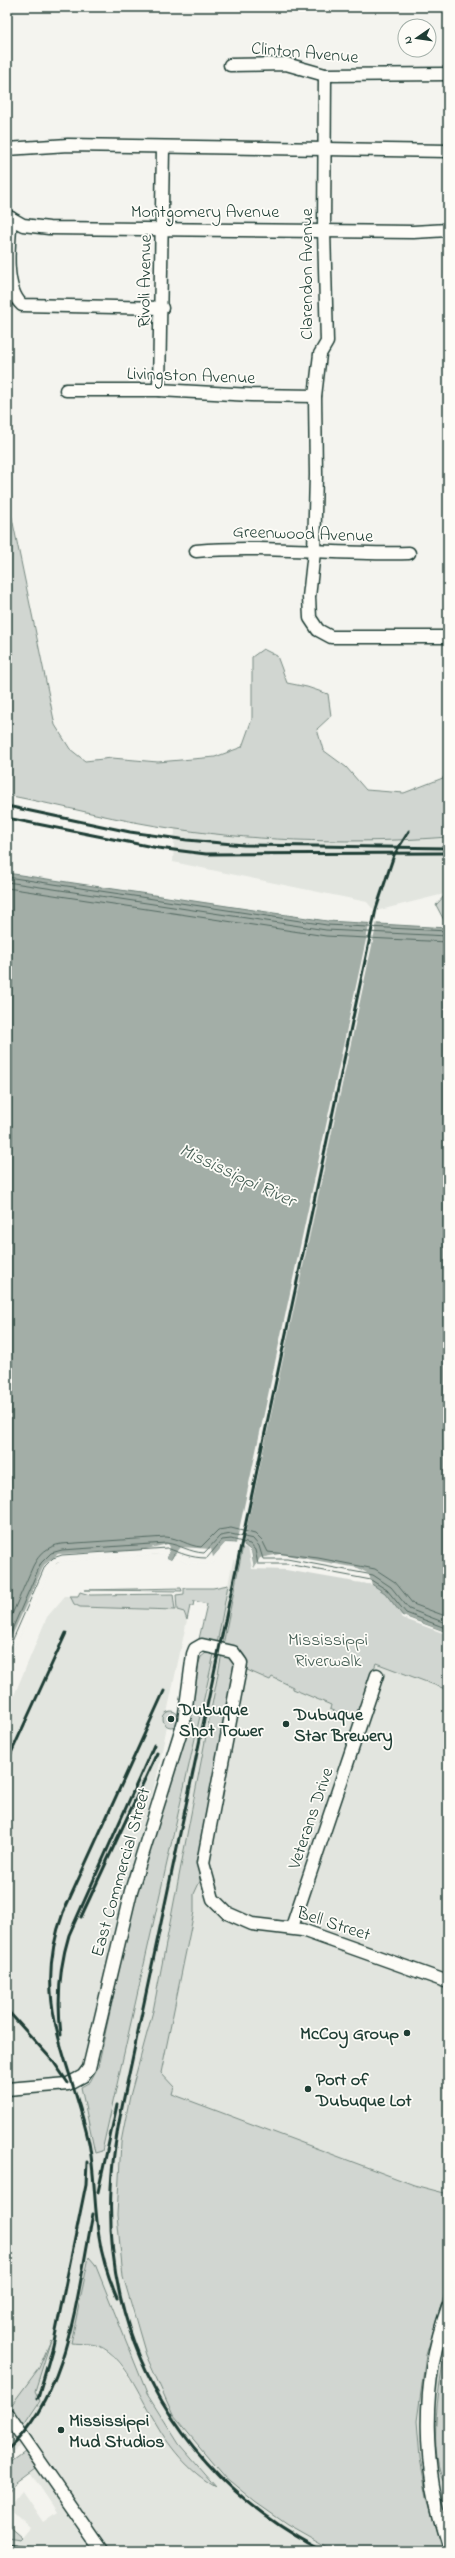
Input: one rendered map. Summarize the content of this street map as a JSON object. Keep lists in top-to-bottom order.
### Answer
{
  "streets": {
    "street": [
      "Clinton Avenue",
      "Montgomery Avenue",
      "Clarendon Avenue",
      "Rivoli Avenue",
      "Livingston Avenue",
      "Greenwood Avenue",
      "Veterans Drive",
      "East Commercial Street",
      "Bell Street"
    ]
  },
  "crossings": [
    ["Clinton Avenue", "Clarendon Avenue"],
    ["Montgomery Avenue", "Clarendon Avenue"],
    ["Montgomery Avenue", "Rivoli Avenue"],
    ["Clarendon Avenue", "Livingston Avenue"],
    ["Clarendon Avenue", "Greenwood Avenue"],
    ["Rivoli Avenue", "Livingston Avenue"],
    ["Veterans Drive", "Bell Street"],
    ["East Commercial Street", "Bell Street"]
  ],
  "water": ["Mississippi River"],
  "parks": ["Mississippi Riverwalk"],
  "places": [
    "Dubuque Shot Tower",
    "Dubuque Star Brewery",
    "McCoy Group",
    "Port of Dubuque Lot",
    "Mississippi Mud Studios"
  ],
  "north": "left"
}
